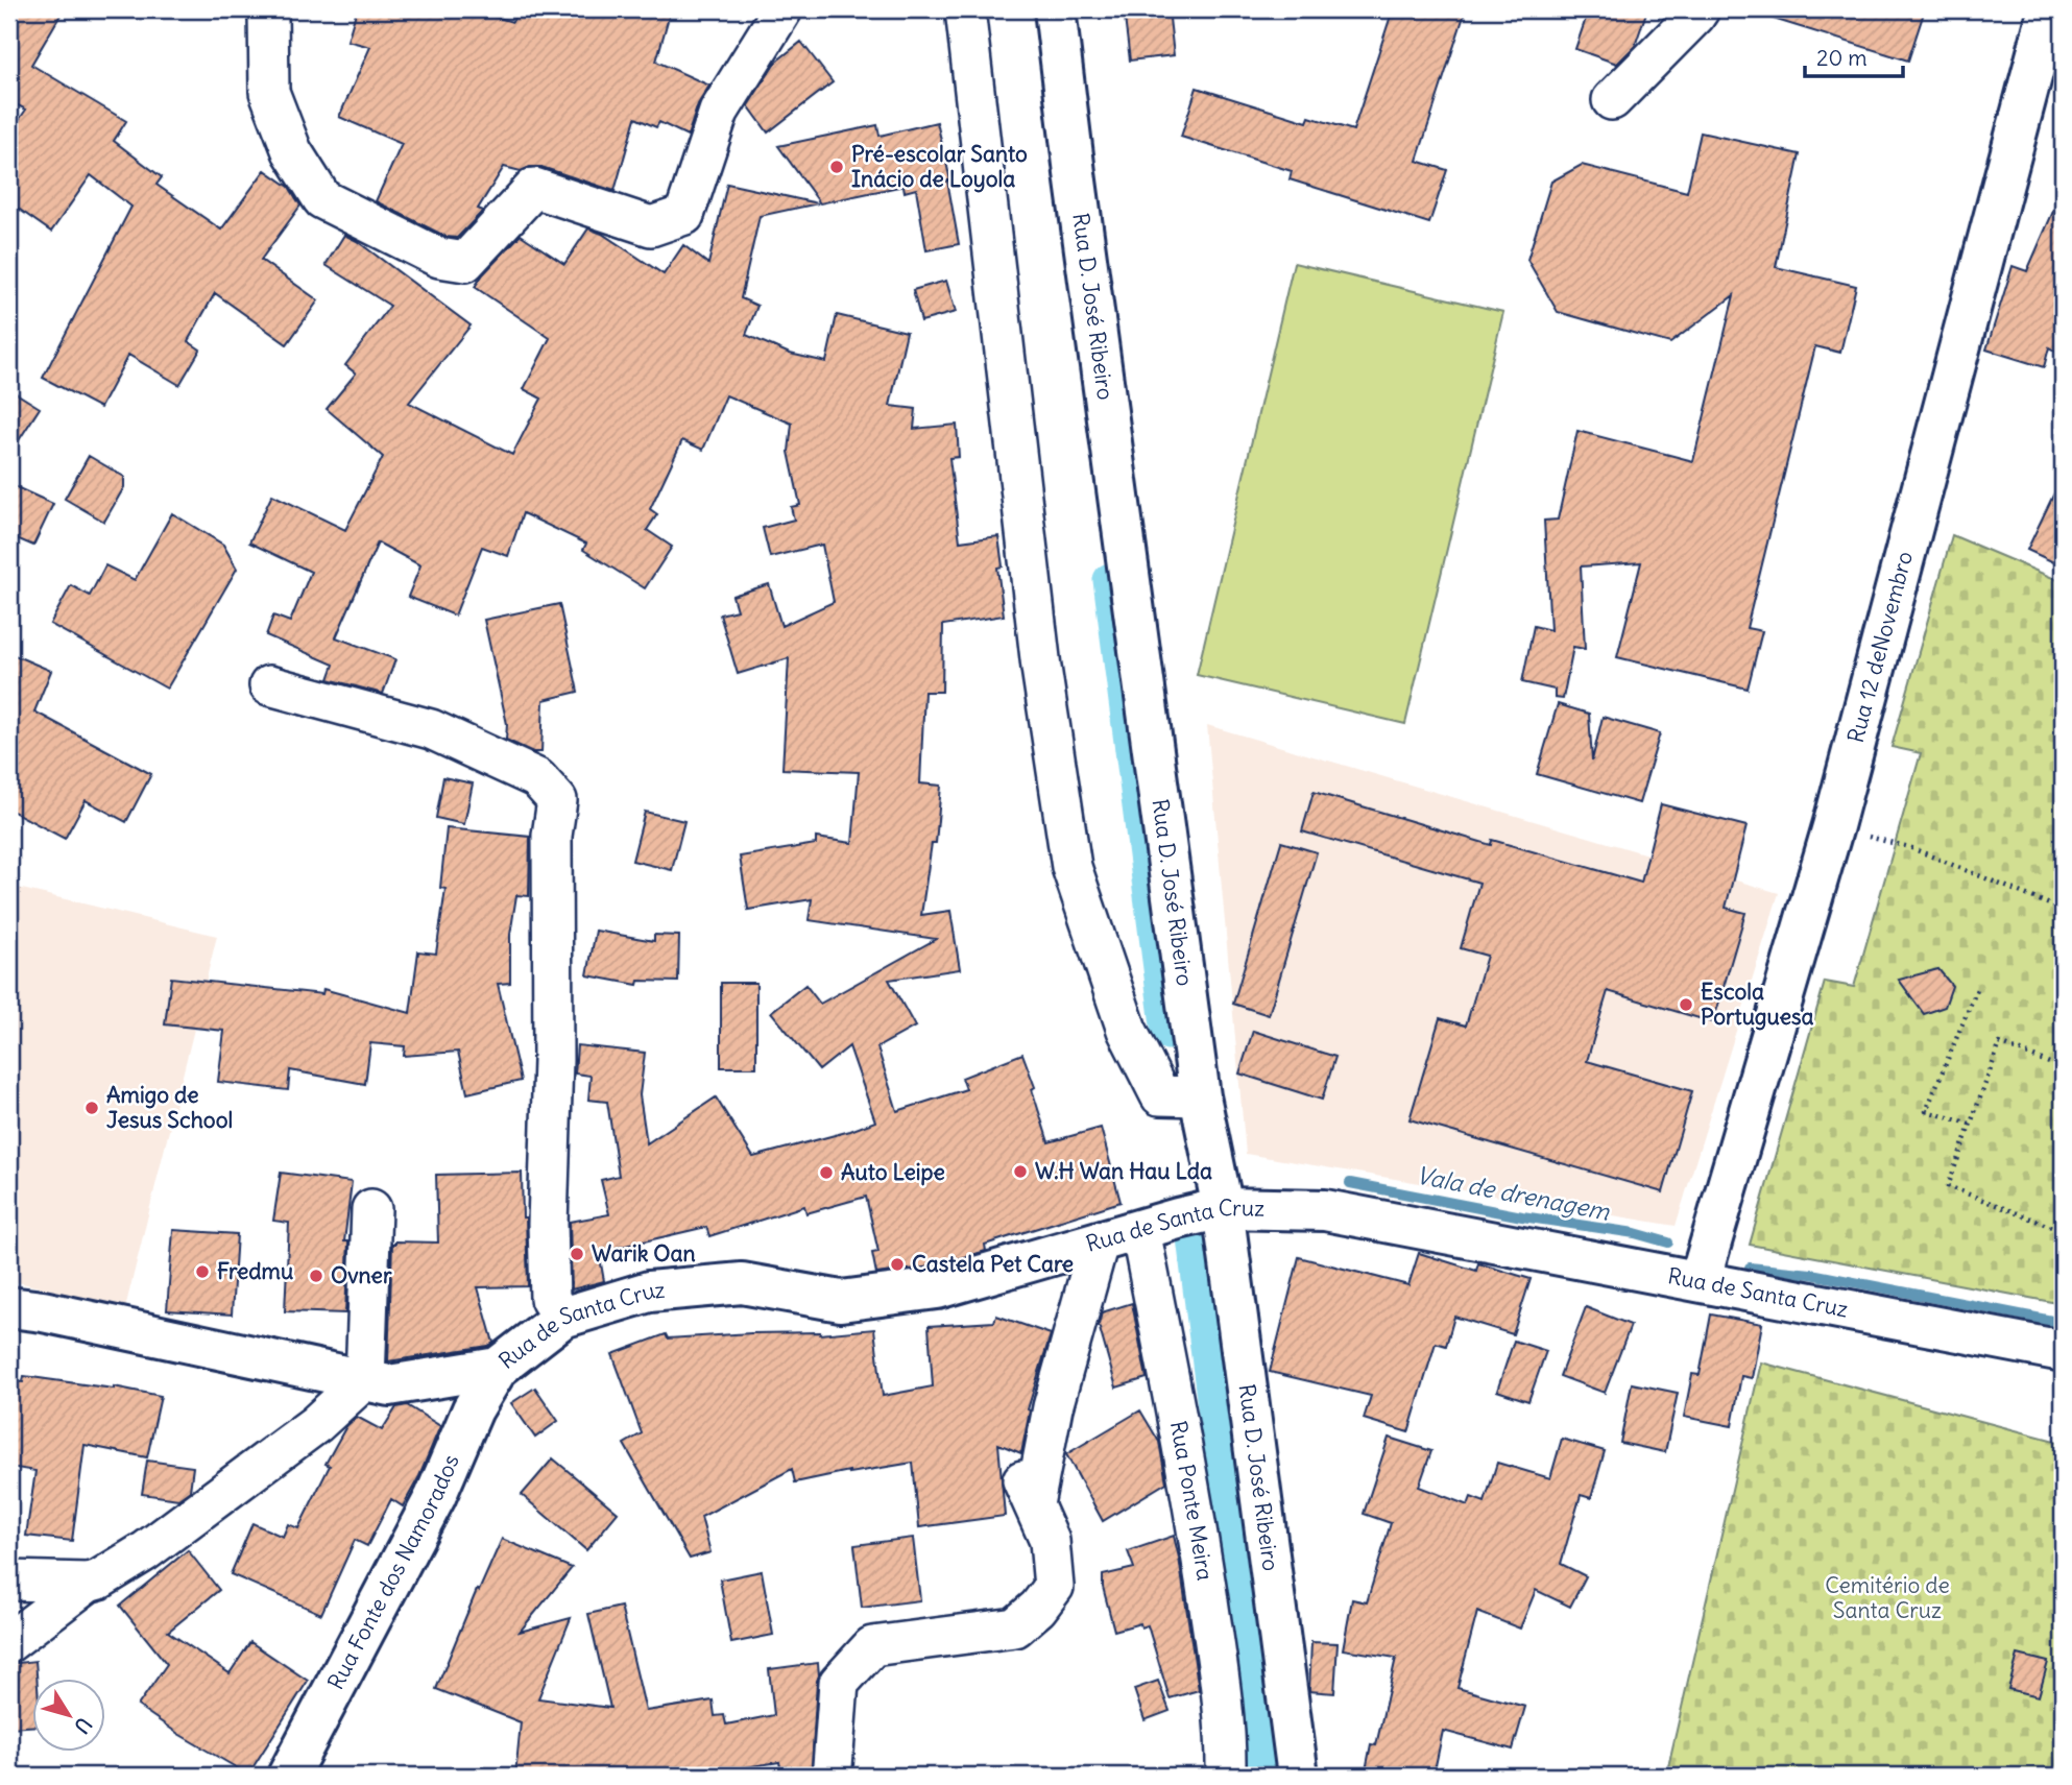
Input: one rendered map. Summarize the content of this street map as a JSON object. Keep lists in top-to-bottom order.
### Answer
{
  "streets": {
    "street": [
      "Rua D. José Ribeiro",
      "Rua 12 deNovembro",
      "Rua de Santa Cruz",
      "Rua Ponte Meira",
      "Rua Fonte dos Namorados"
    ]
  },
  "crossings": [
    ["Rua D. José Ribeiro", "Rua de Santa Cruz"],
    ["Rua 12 deNovembro", "Rua de Santa Cruz"],
    ["Rua de Santa Cruz", "Rua Ponte Meira"],
    ["Rua de Santa Cruz", "Rua Fonte dos Namorados"]
  ],
  "water": ["Vala de drenagem"],
  "parks": ["Cemitério de Santa Cruz"],
  "places": [
    "Pré-escolar Santo Inácio de Loyola",
    "Escola Portuguesa",
    "Amigo de Jesus School",
    "W.H Wan Hau Lda",
    "Auto Leipe",
    "Warik Oan",
    "Castela Pet Care",
    "Fredmu",
    "Ovner"
  ],
  "scale_bar": "20 m",
  "north": "bottom right"
}
